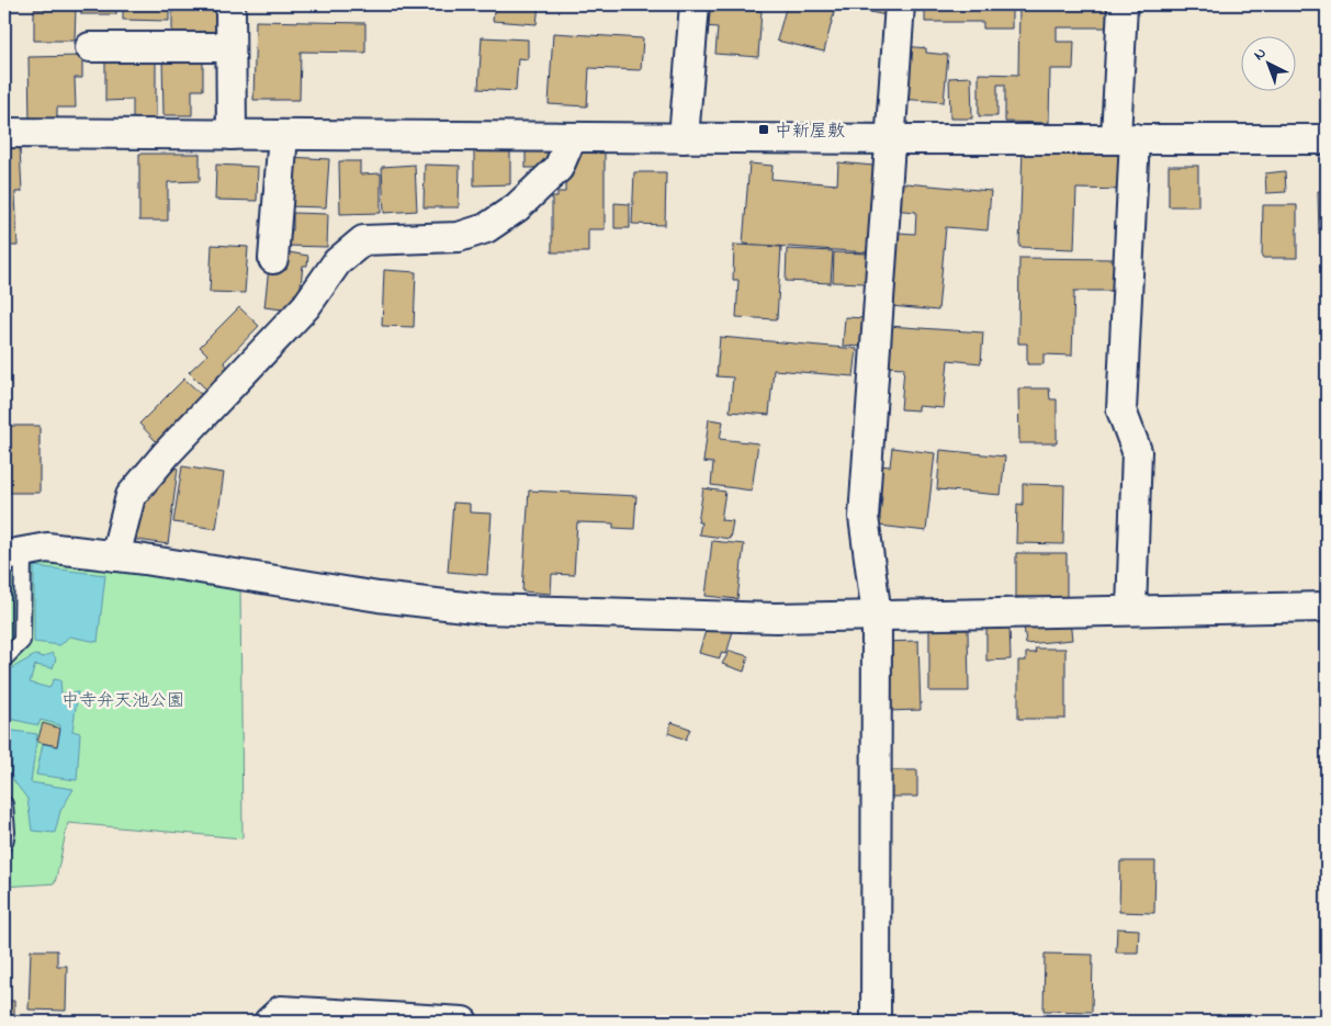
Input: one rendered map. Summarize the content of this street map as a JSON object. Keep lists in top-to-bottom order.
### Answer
{
  "parks": ["中寺弁天池公園"],
  "places": {
    "transit": ["中新屋敷"]
  },
  "north": "top left"
}
